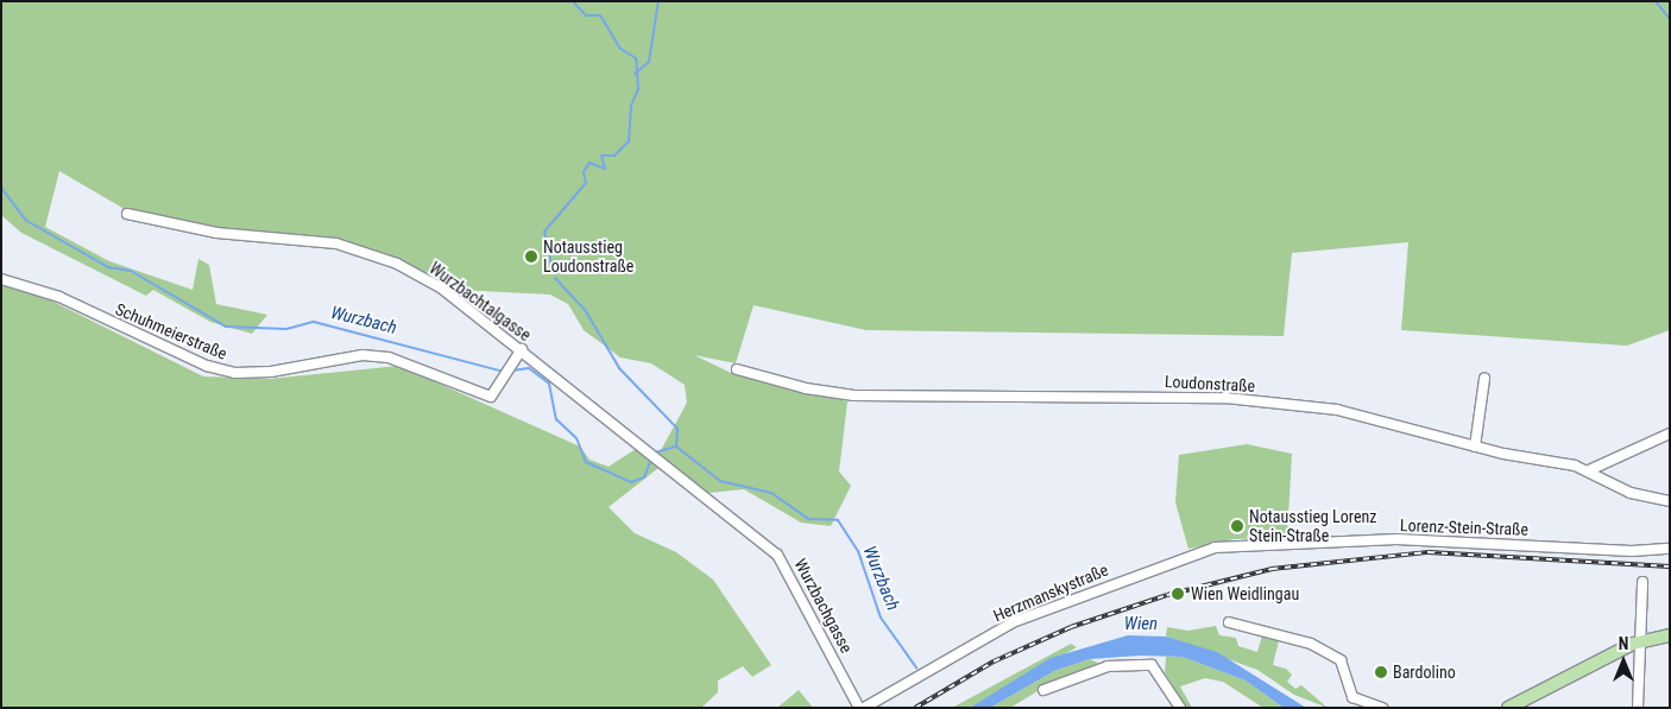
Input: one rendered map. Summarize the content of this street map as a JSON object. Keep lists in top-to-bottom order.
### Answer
{
  "streets": {
    "street": [
      "Wurzbachtalgasse",
      "Schuhmeierstraße",
      "Loudonstraße",
      "Lorenz-Stein-Straße",
      "Herzmanskystraße",
      "Wurzbachgasse"
    ]
  },
  "crossings": [
    ["Wurzbachtalgasse", "Schuhmeierstraße"],
    ["Wurzbachtalgasse", "Wurzbachgasse"],
    ["Lorenz-Stein-Straße", "Herzmanskystraße"],
    ["Herzmanskystraße", "Wurzbachgasse"]
  ],
  "water": ["Wurzbach", "Wien"],
  "places": [
    "Notausstieg Loudonstraße",
    "Notausstieg Lorenz Stein-Straße",
    "Wien Weidlingau",
    "Bardolino"
  ],
  "north": "top"
}
